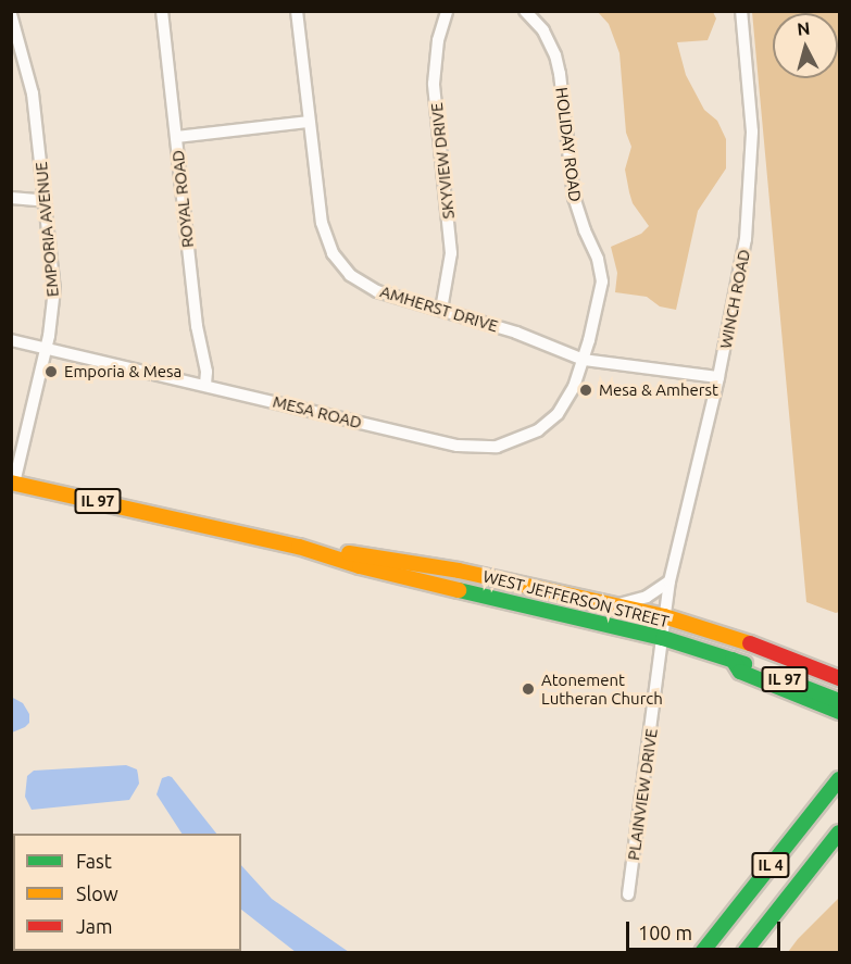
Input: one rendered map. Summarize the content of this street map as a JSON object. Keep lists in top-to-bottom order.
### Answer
{
  "streets": {
    "main road": ["IL 97", "WEST JEFFERSON STREET", "IL 4"],
    "street": [
      "HOLIDAY ROAD",
      "SKYVIEW DRIVE",
      "ROYAL ROAD",
      "EMPORIA AVENUE",
      "WINCH ROAD",
      "AMHERST DRIVE",
      "MESA ROAD",
      "PLAINVIEW DRIVE"
    ]
  },
  "crossings": [
    ["HOLIDAY ROAD", "AMHERST DRIVE"],
    ["HOLIDAY ROAD", "MESA ROAD"],
    ["SKYVIEW DRIVE", "AMHERST DRIVE"],
    ["ROYAL ROAD", "MESA ROAD"],
    ["EMPORIA AVENUE", "MESA ROAD"],
    ["EMPORIA AVENUE", "WEST JEFFERSON STREET"],
    ["WINCH ROAD", "AMHERST DRIVE"],
    ["WINCH ROAD", "WEST JEFFERSON STREET"],
    ["WINCH ROAD", "PLAINVIEW DRIVE"],
    ["AMHERST DRIVE", "MESA ROAD"],
    ["WEST JEFFERSON STREET", "PLAINVIEW DRIVE"]
  ],
  "places": ["Emporia & Mesa", "Mesa & Amherst", "Atonement Lutheran Church"],
  "legend": ["Fast", "Slow", "Jam"],
  "scale_bar": "100 m",
  "north": "top"
}
